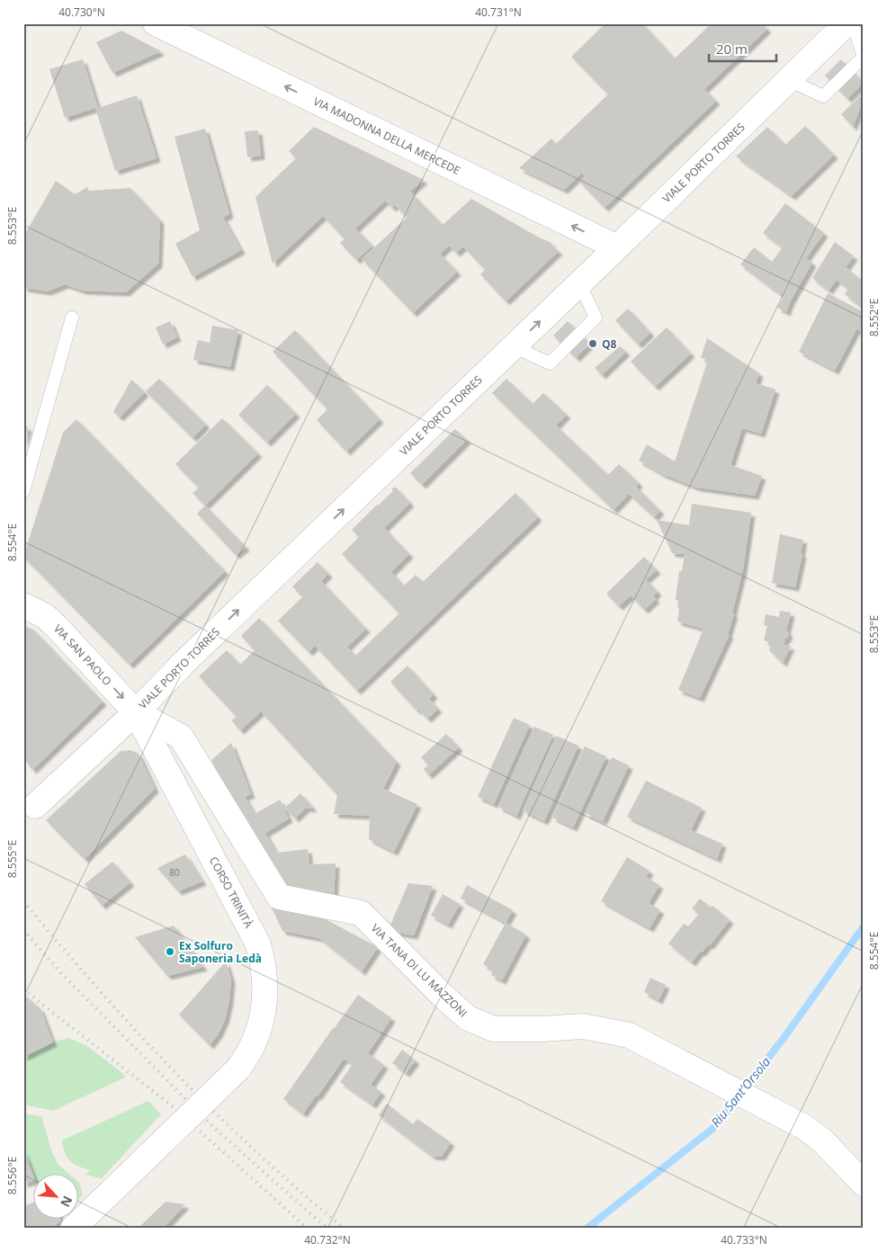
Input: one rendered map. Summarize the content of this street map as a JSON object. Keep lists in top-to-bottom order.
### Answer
{
  "streets": {
    "main road": [
      "VIA MADONNA DELLA MERCEDE",
      "VIALE PORTO TORRES",
      "VIA SAN PAOLO",
      "CORSO TRINITÀ",
      "VIA TANA DI LU MAZZONI"
    ]
  },
  "crossings": [
    ["VIA MADONNA DELLA MERCEDE", "VIALE PORTO TORRES"],
    ["VIALE PORTO TORRES", "VIA SAN PAOLO"],
    ["VIALE PORTO TORRES", "CORSO TRINITÀ"],
    ["VIALE PORTO TORRES", "VIA TANA DI LU MAZZONI"],
    ["VIA SAN PAOLO", "CORSO TRINITÀ"],
    ["VIA SAN PAOLO", "VIA TANA DI LU MAZZONI"],
    ["CORSO TRINITÀ", "VIA TANA DI LU MAZZONI"]
  ],
  "one_way": ["VIA MADONNA DELLA MERCEDE", "VIALE PORTO TORRES", "VIA SAN PAOLO"],
  "water": ["Riu Sant'Orsola"],
  "places": ["Q8", "Ex Solfuro Saponeria Ledà"],
  "house_numbers": ["80"],
  "scale_bar": "20 m",
  "north": "bottom right",
  "coordinates": [
    "40.730°N",
    "40.731°N",
    "8.553°E",
    "8.552°E",
    "8.554°E",
    "8.555°E",
    "8.556°E",
    "40.732°N",
    "40.733°N"
  ]
}
